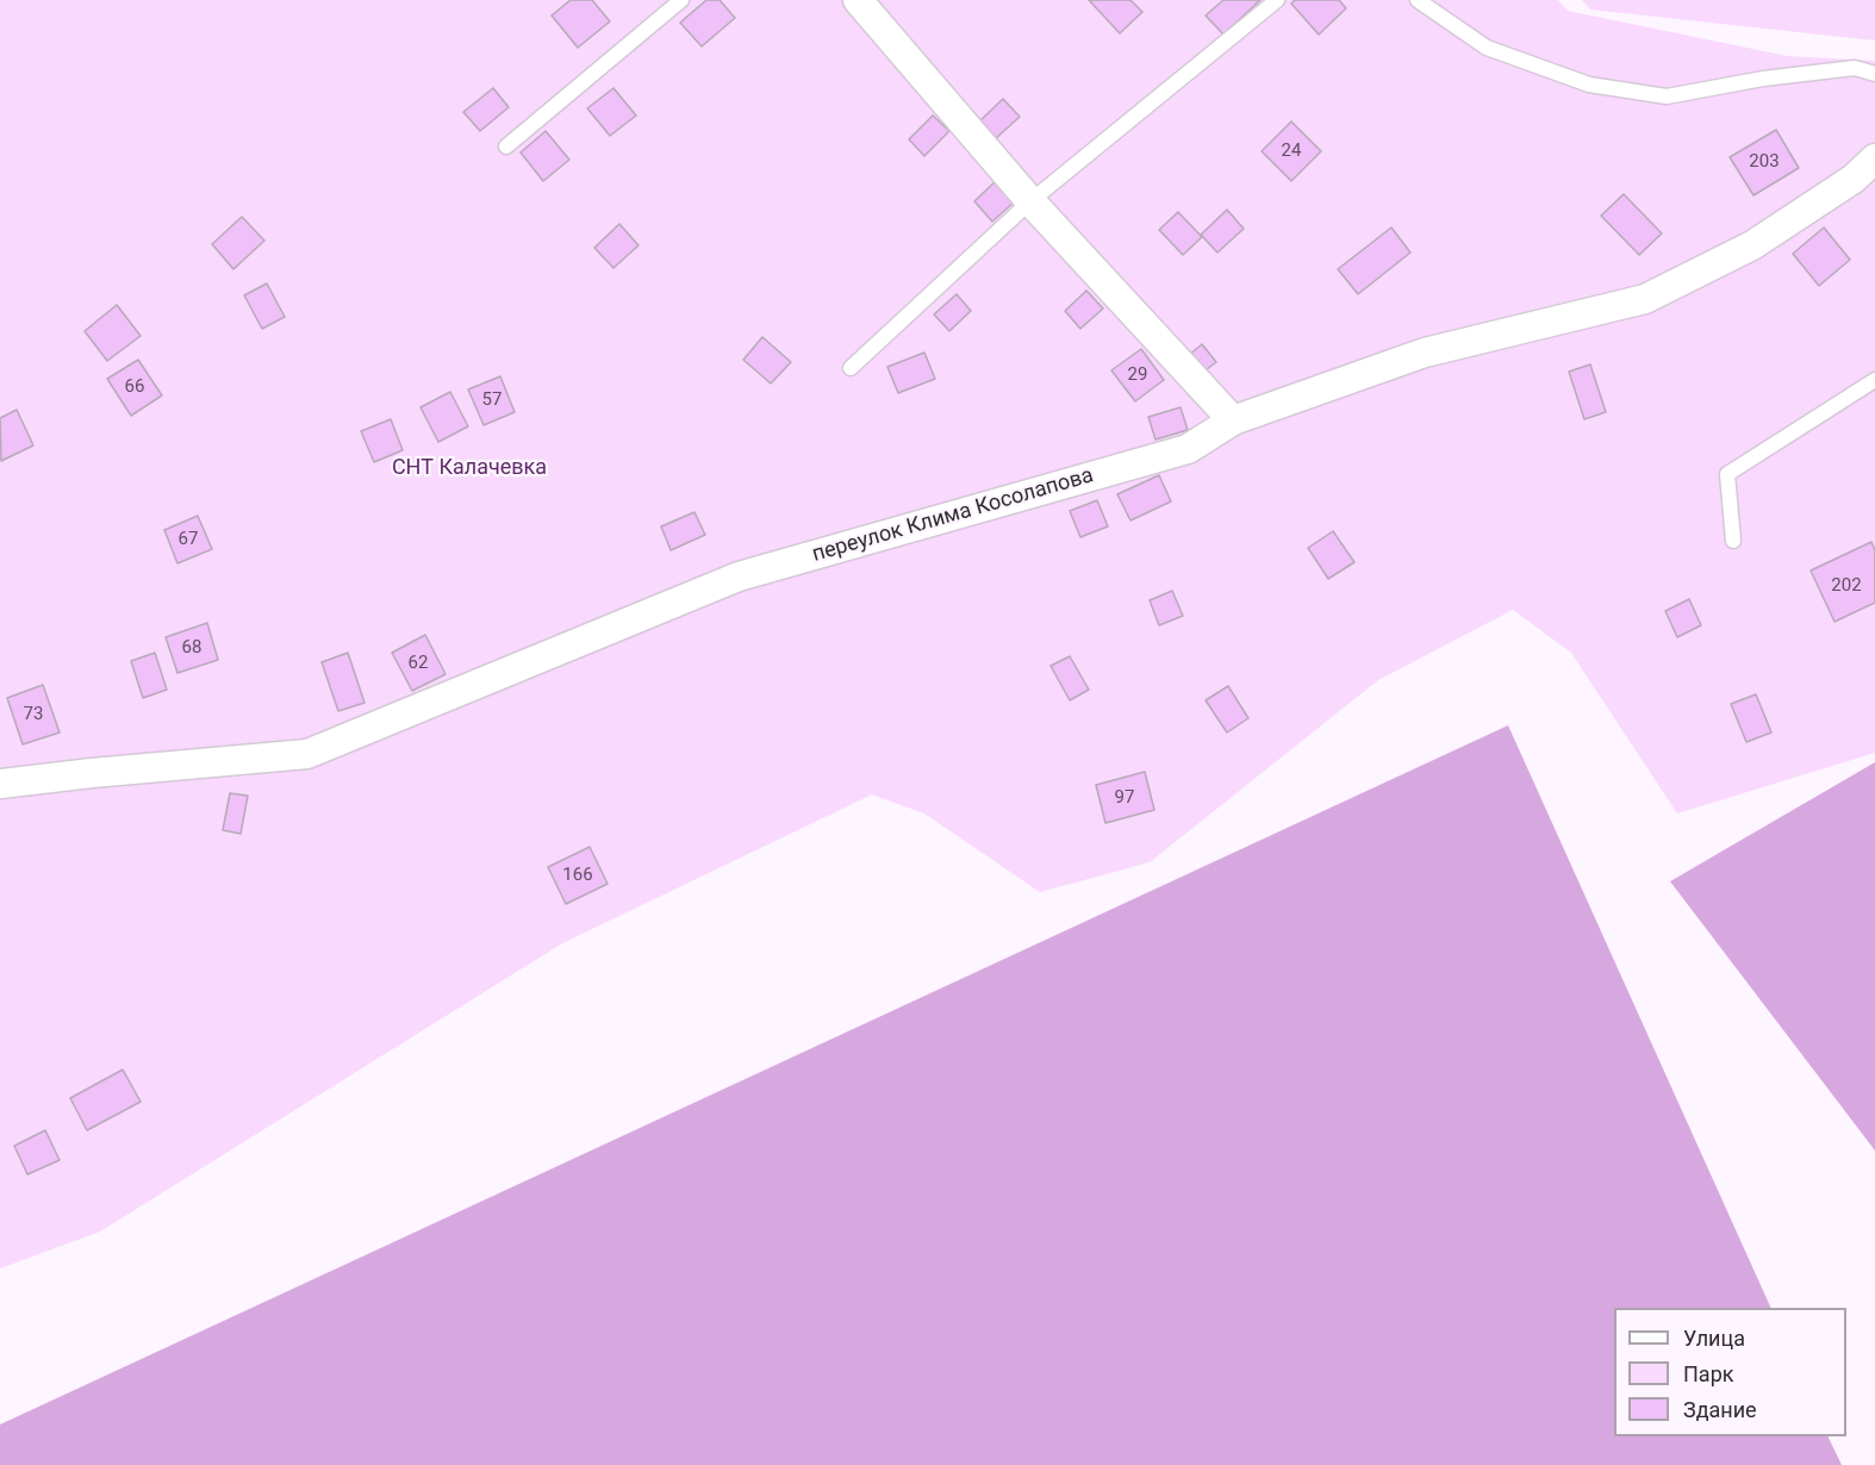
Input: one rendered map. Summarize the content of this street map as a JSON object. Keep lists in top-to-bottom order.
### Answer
{
  "streets": {
    "street": ["переулок Клима Косолапова"]
  },
  "parks": ["СНТ Калачевка"],
  "house_numbers": [
    "24",
    "203",
    "29",
    "66",
    "57",
    "67",
    "202",
    "68",
    "62",
    "73",
    "97",
    "166"
  ],
  "legend": ["Улица", "Парк", "Здание"]
}
